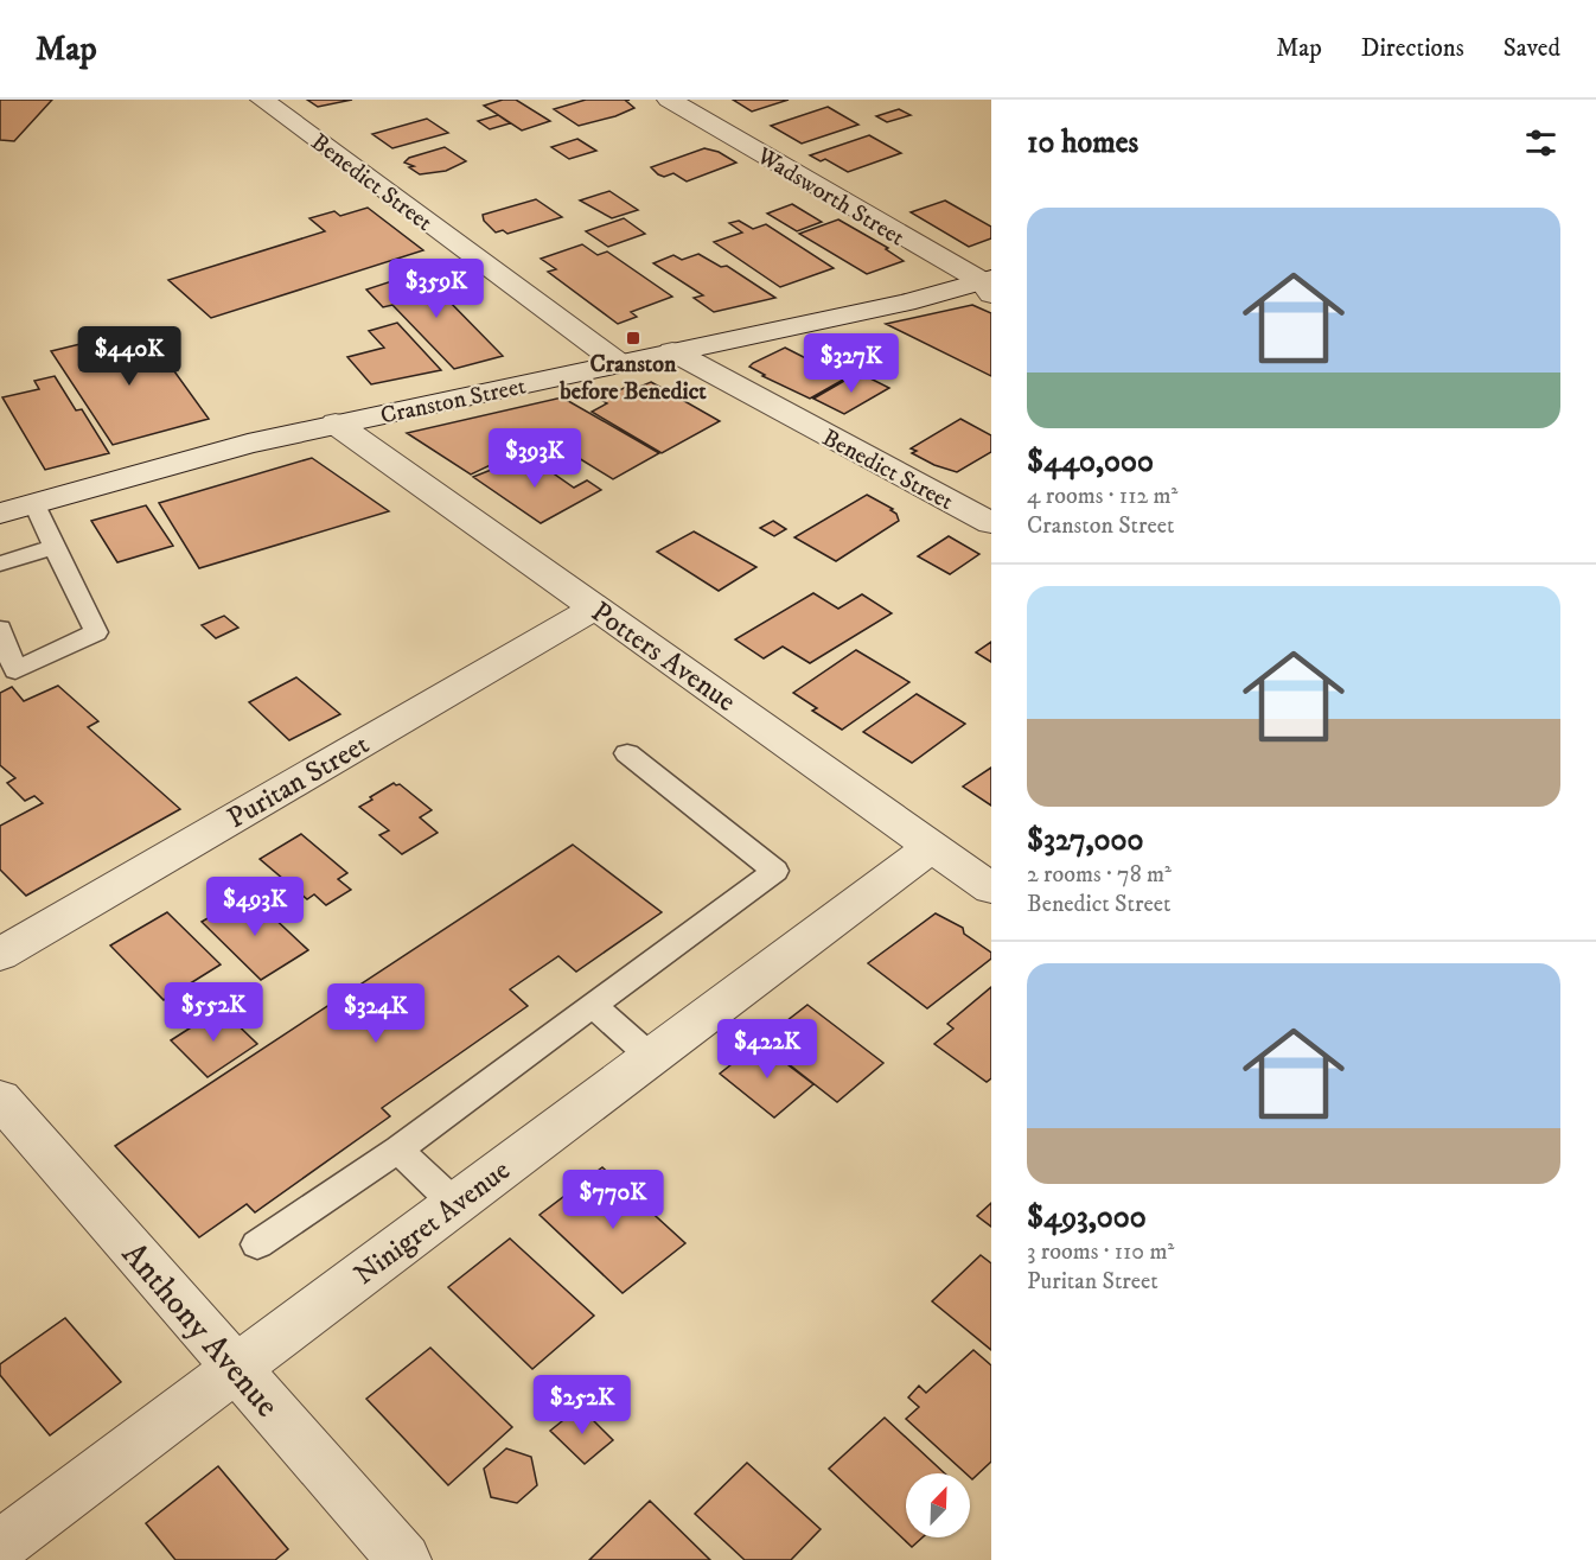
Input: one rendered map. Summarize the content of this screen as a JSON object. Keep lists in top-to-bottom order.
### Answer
{
  "streets": {
    "street": [
      "Benedict Street",
      "Wadsworth Street",
      "Cranston Street",
      "Potters Avenue",
      "Puritan Street",
      "Ninigret Avenue",
      "Anthony Avenue"
    ]
  },
  "crossings": [
    ["Benedict Street", "Cranston Street"],
    ["Wadsworth Street", "Cranston Street"],
    ["Cranston Street", "Potters Avenue"],
    ["Potters Avenue", "Puritan Street"],
    ["Potters Avenue", "Ninigret Avenue"],
    ["Ninigret Avenue", "Anthony Avenue"]
  ],
  "places": {
    "transit": ["Cranston before Benedict"]
  },
  "north": "top right",
  "page": {
    "header": "Map",
    "nav": ["Map", "Directions", "Saved"],
    "heading": "10 homes",
    "list": [
      {
        "name": "$440,000",
        "note": "4 rooms · 112 m² · Cranston Street"
      },
      {
        "name": "$327,000",
        "note": "2 rooms · 78 m² · Benedict Street"
      },
      {
        "name": "$493,000",
        "note": "3 rooms · 110 m² · Puritan Street"
      }
    ],
    "price": [
      "$359K",
      "$440K",
      "$327K",
      "$393K",
      "$493K",
      "$552K",
      "$324K",
      "$422K",
      "$770K",
      "$252K"
    ]
  }
}
